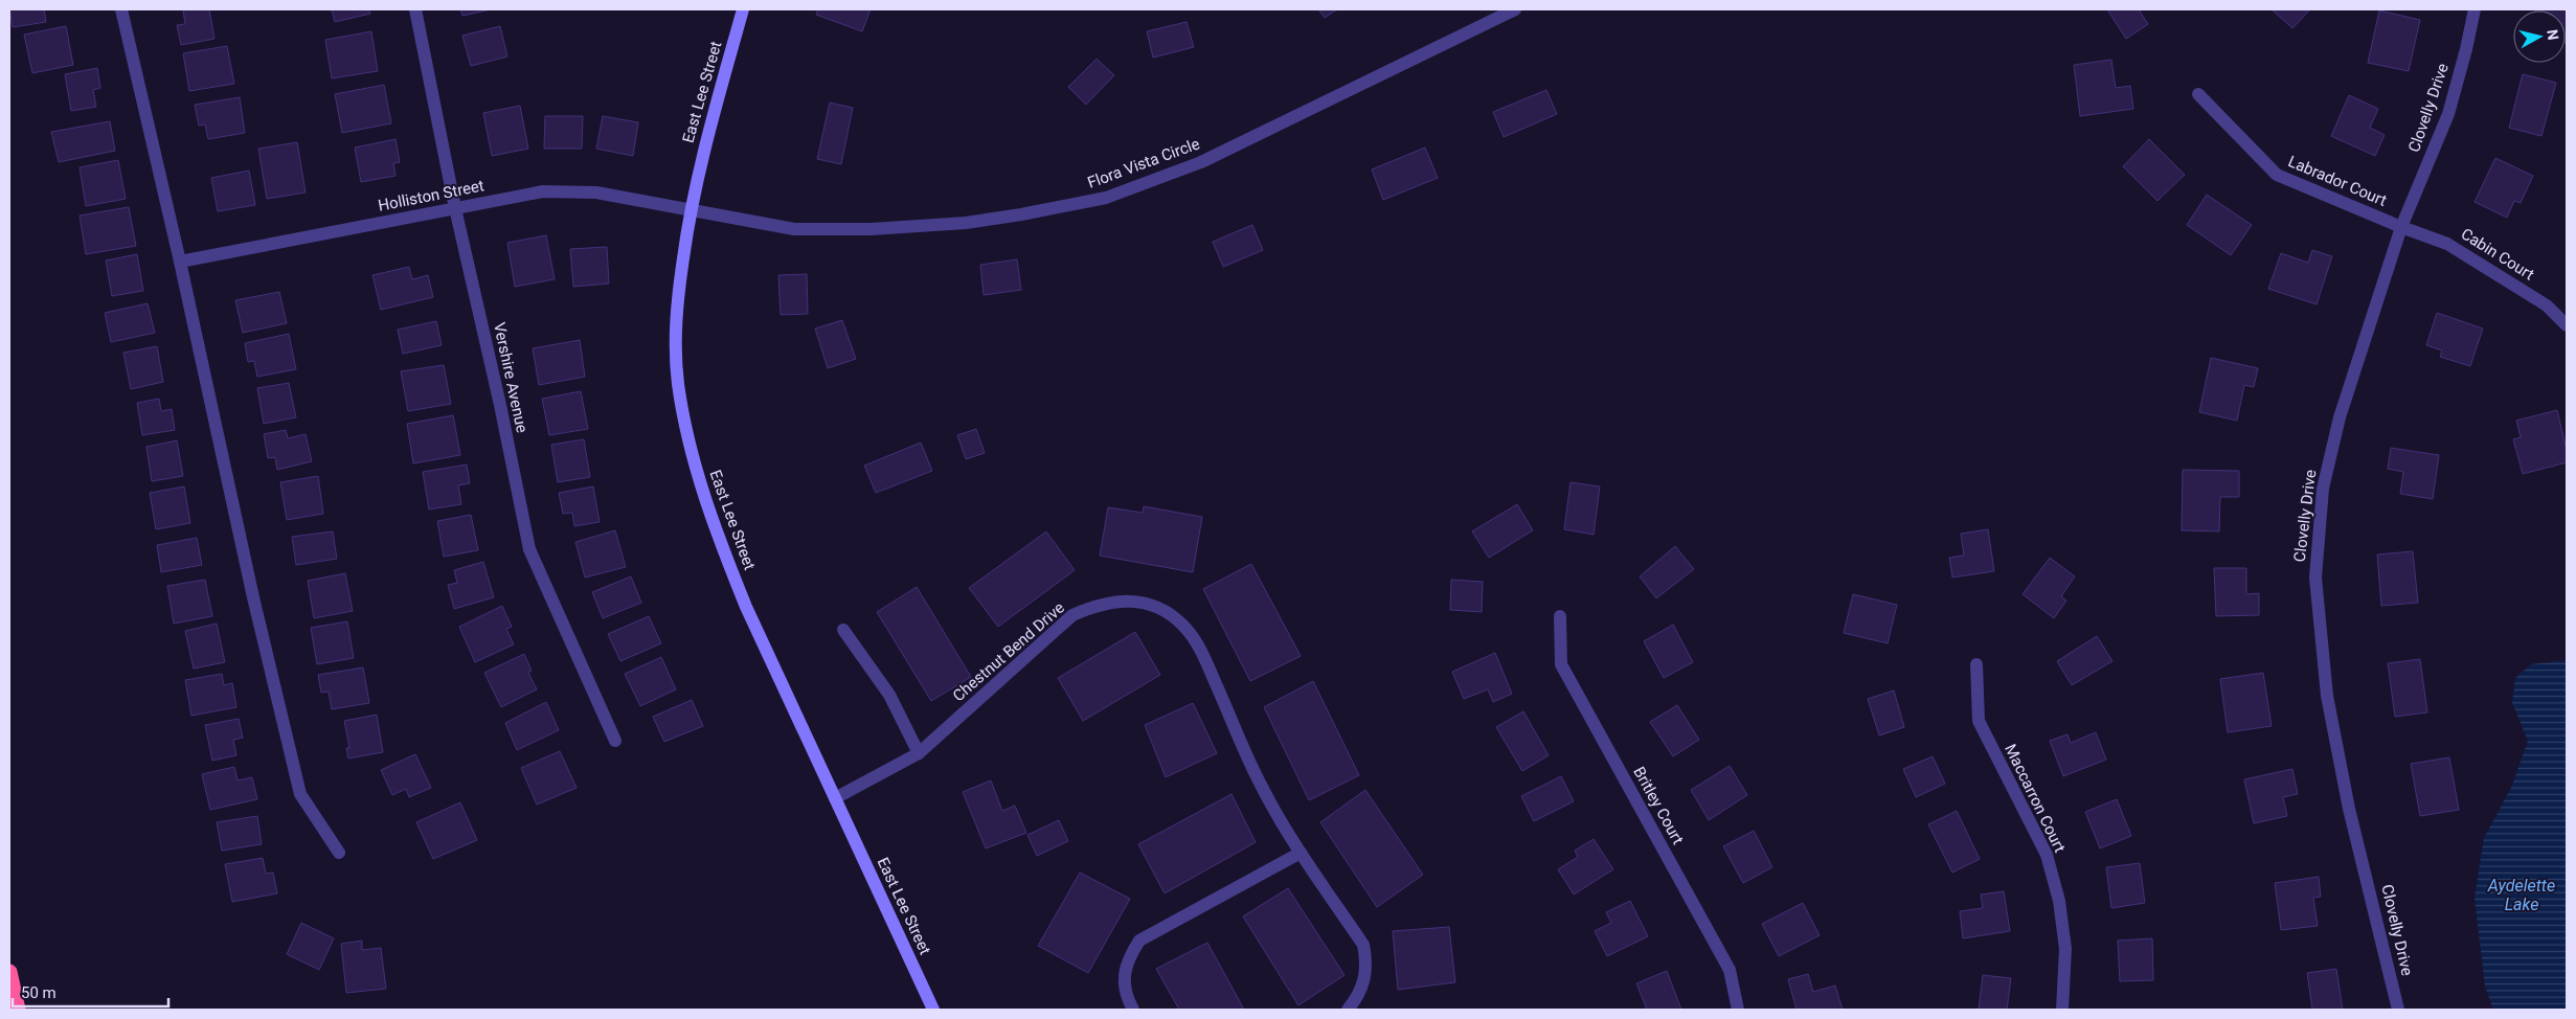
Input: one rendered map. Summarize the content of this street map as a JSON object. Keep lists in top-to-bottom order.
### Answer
{
  "streets": {
    "street": [
      "East Lee Street",
      "Clovelly Drive",
      "Flora Vista Circle",
      "Labrador Court",
      "Holliston Street",
      "Cabin Court",
      "Vershire Avenue",
      "Chestnut Bend Drive",
      "Maccarron Court",
      "Britley Court"
    ]
  },
  "crossings": [
    ["East Lee Street", "Flora Vista Circle"],
    ["East Lee Street", "Holliston Street"],
    ["East Lee Street", "Chestnut Bend Drive"],
    ["Clovelly Drive", "Labrador Court"],
    ["Clovelly Drive", "Cabin Court"],
    ["Flora Vista Circle", "Holliston Street"],
    ["Labrador Court", "Cabin Court"],
    ["Holliston Street", "Vershire Avenue"]
  ],
  "water": ["Aydelette Lake"],
  "scale_bar": "50 m",
  "north": "right"
}
